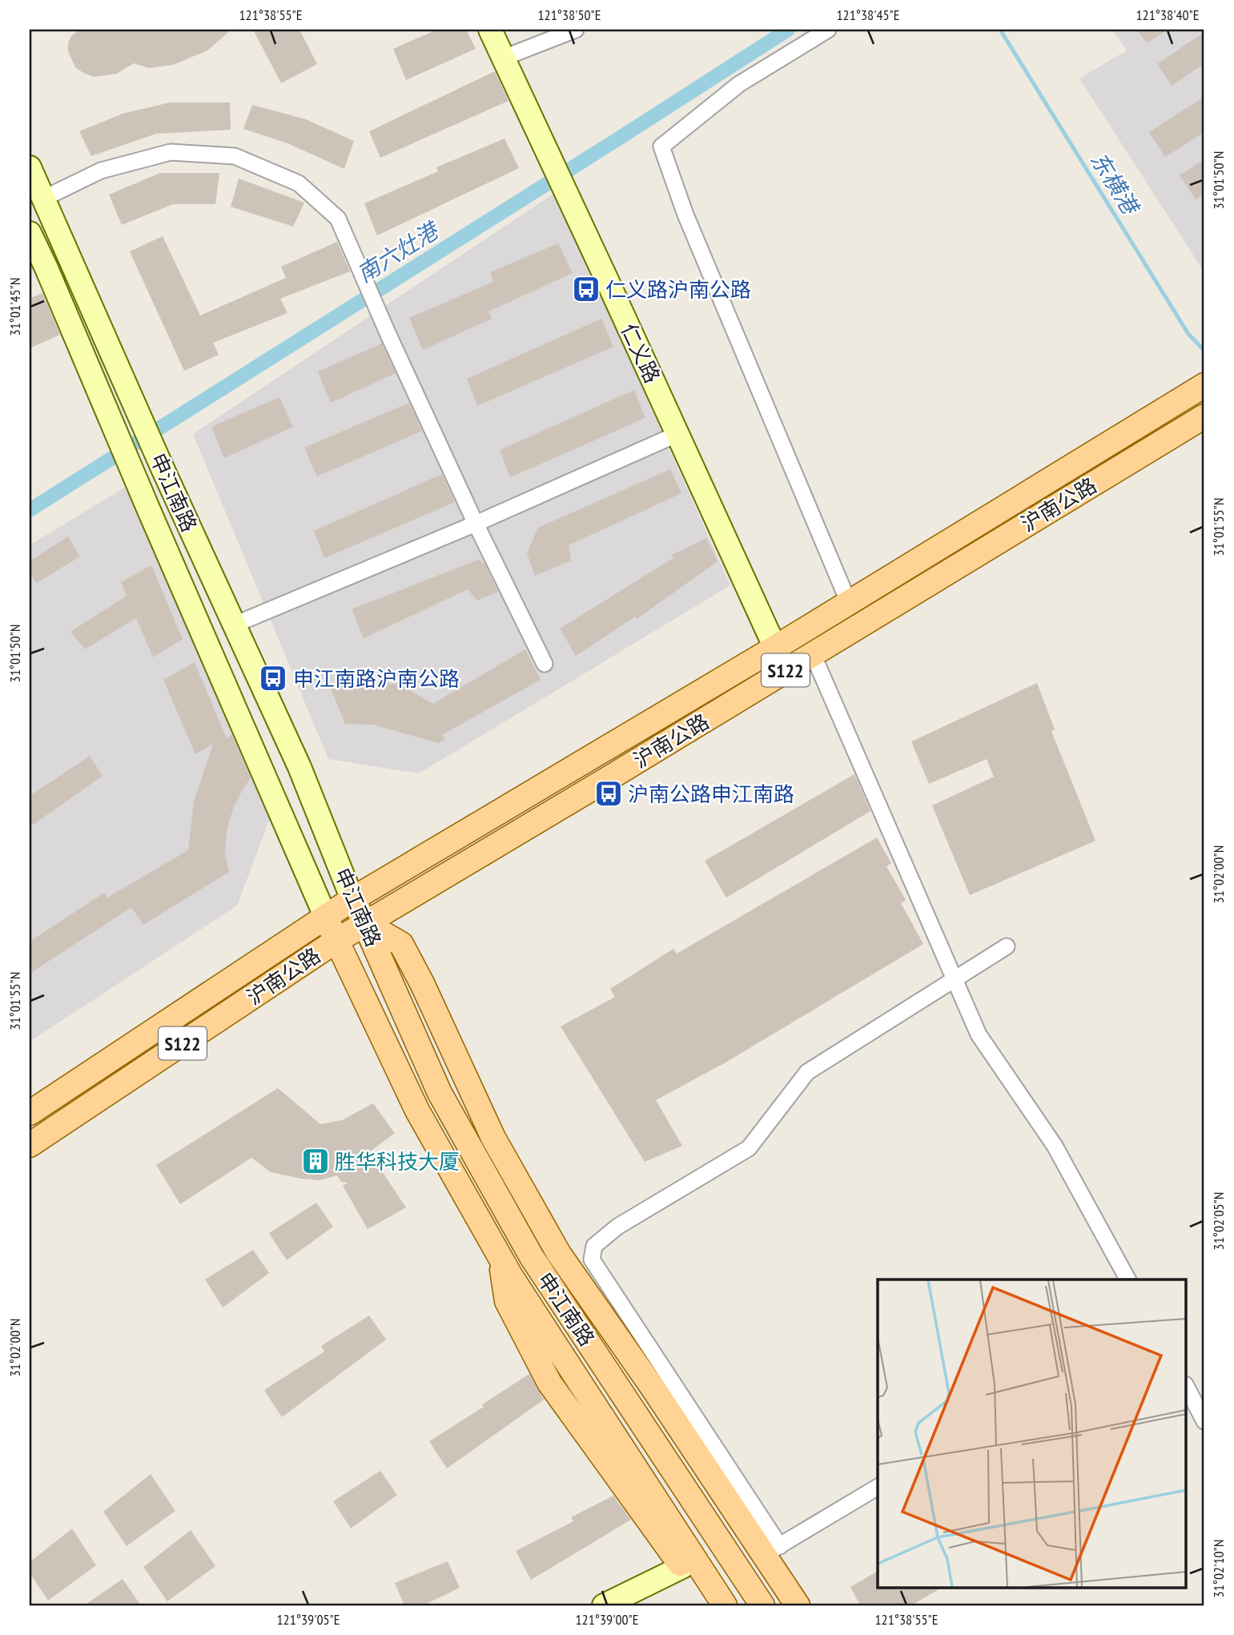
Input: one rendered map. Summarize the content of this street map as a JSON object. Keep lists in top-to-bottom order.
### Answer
{
  "streets": {
    "main road": [
      "仁义路",
      "申江南路",
      "沪南公路",
      "S122"
    ]
  },
  "crossings": [
    ["仁义路", "沪南公路"],
    ["申江南路", "沪南公路"]
  ],
  "water": ["东横港", "南六灶港"],
  "places": {
    "bus stop": ["仁义路沪南公路", "申江南路沪南公路", "沪南公路申江南路"],
    "building": ["胜华科技大厦"]
  },
  "coordinates": [
    "121°38'55\"E",
    "121°38'50\"E",
    "121°38'45\"E",
    "121°38'40\"E",
    "31°01'50\"N",
    "31°01'45\"N",
    "31°01'55\"N",
    "31°02'00\"N",
    "31°02'05\"N",
    "31°02'10\"N",
    "121°39'05\"E",
    "121°39'00\"E"
  ]
}
